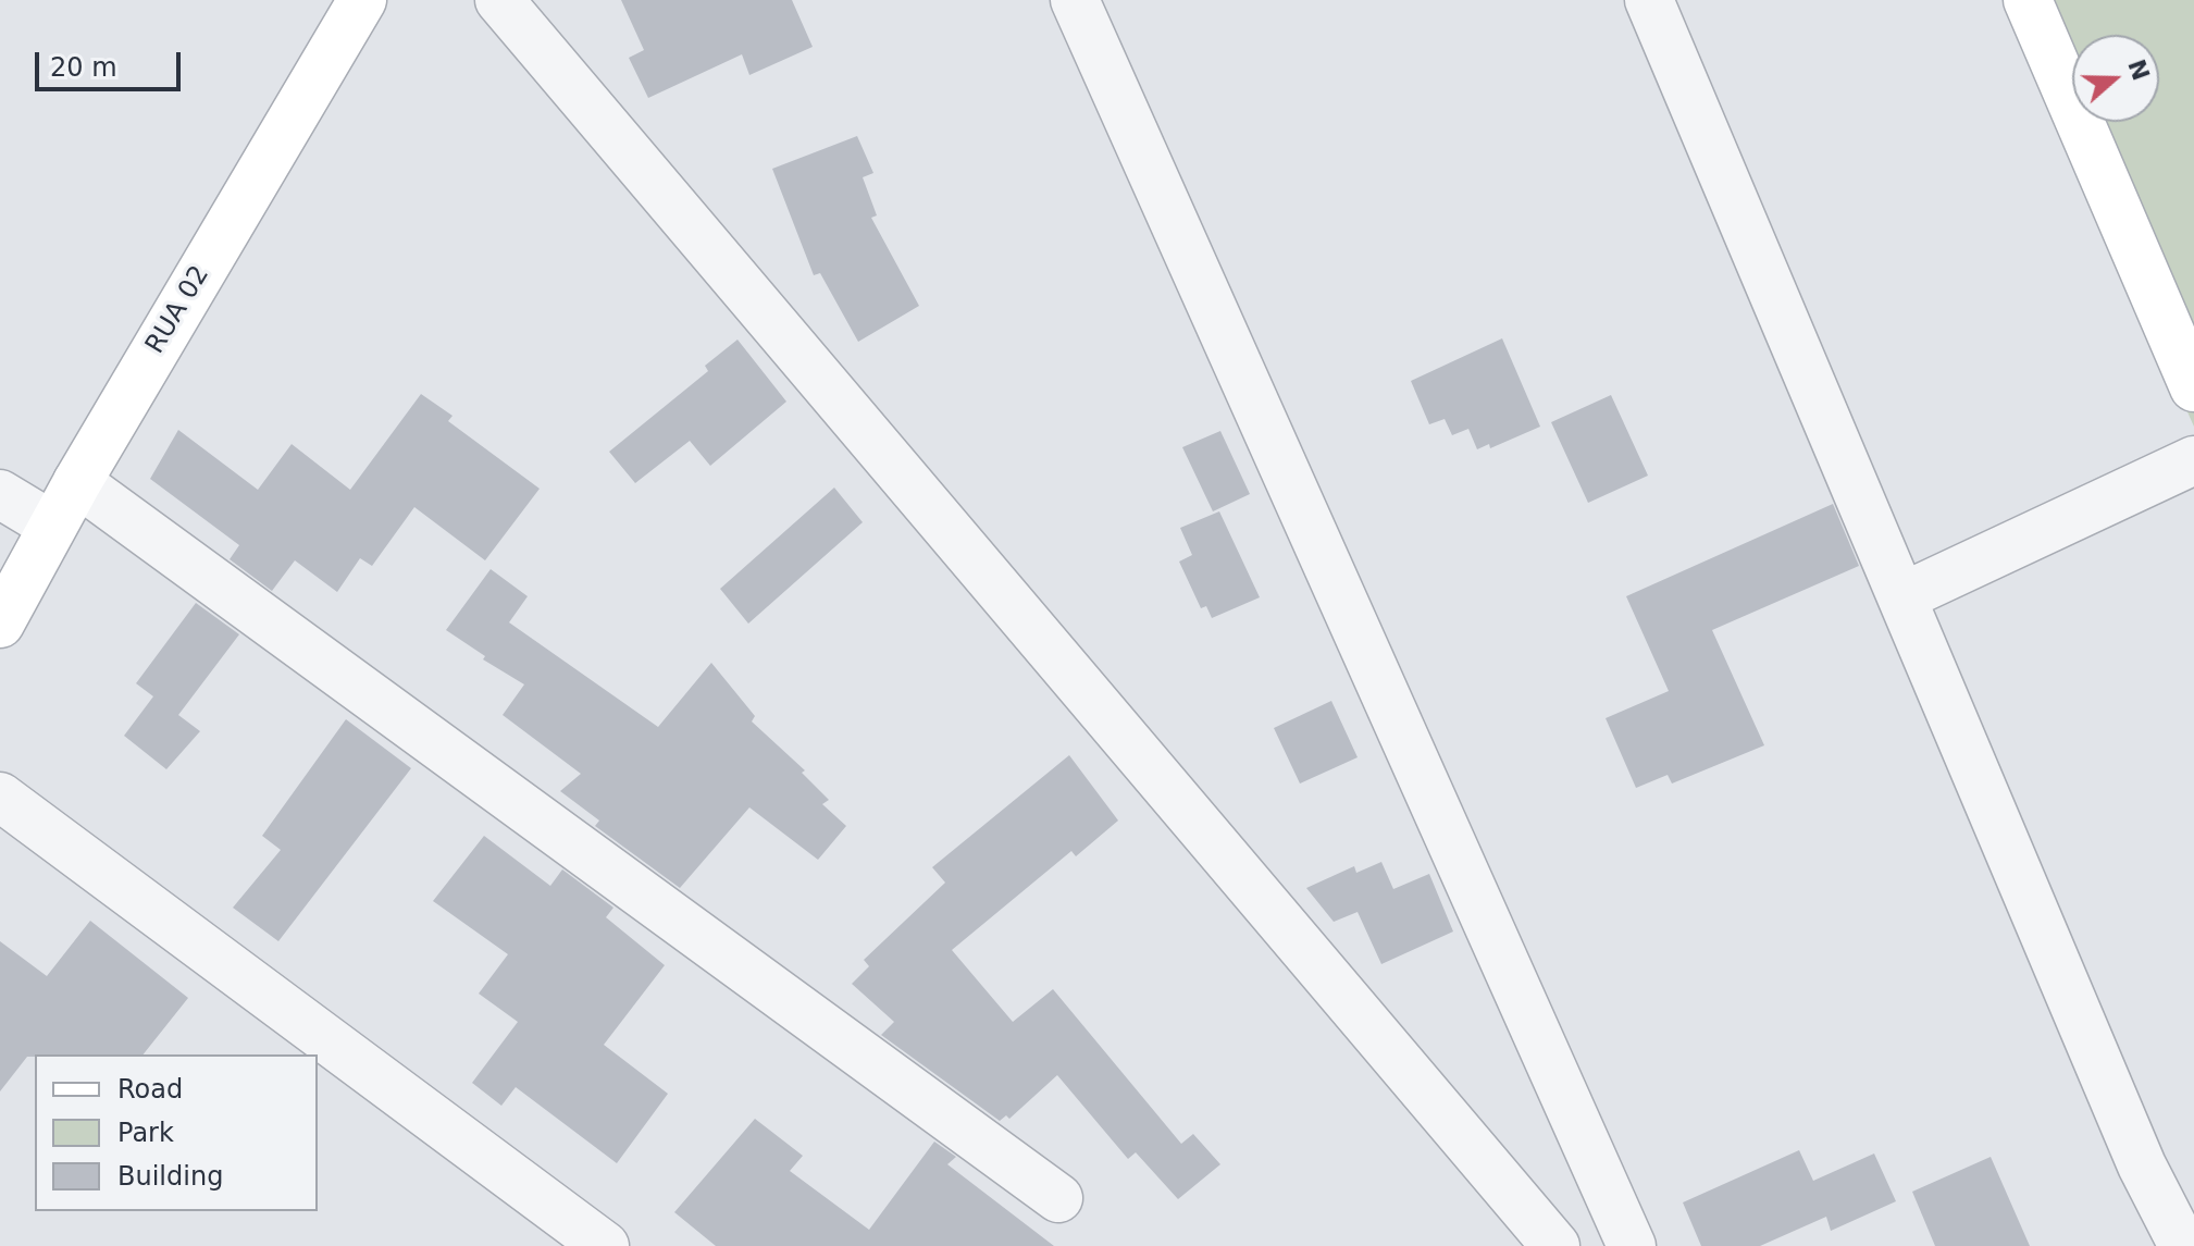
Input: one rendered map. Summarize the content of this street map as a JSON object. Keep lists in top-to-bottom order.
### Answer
{
  "streets": {
    "street": ["RUA 02"]
  },
  "legend": ["Road", "Park", "Building"],
  "scale_bar": "20 m",
  "north": "right"
}
